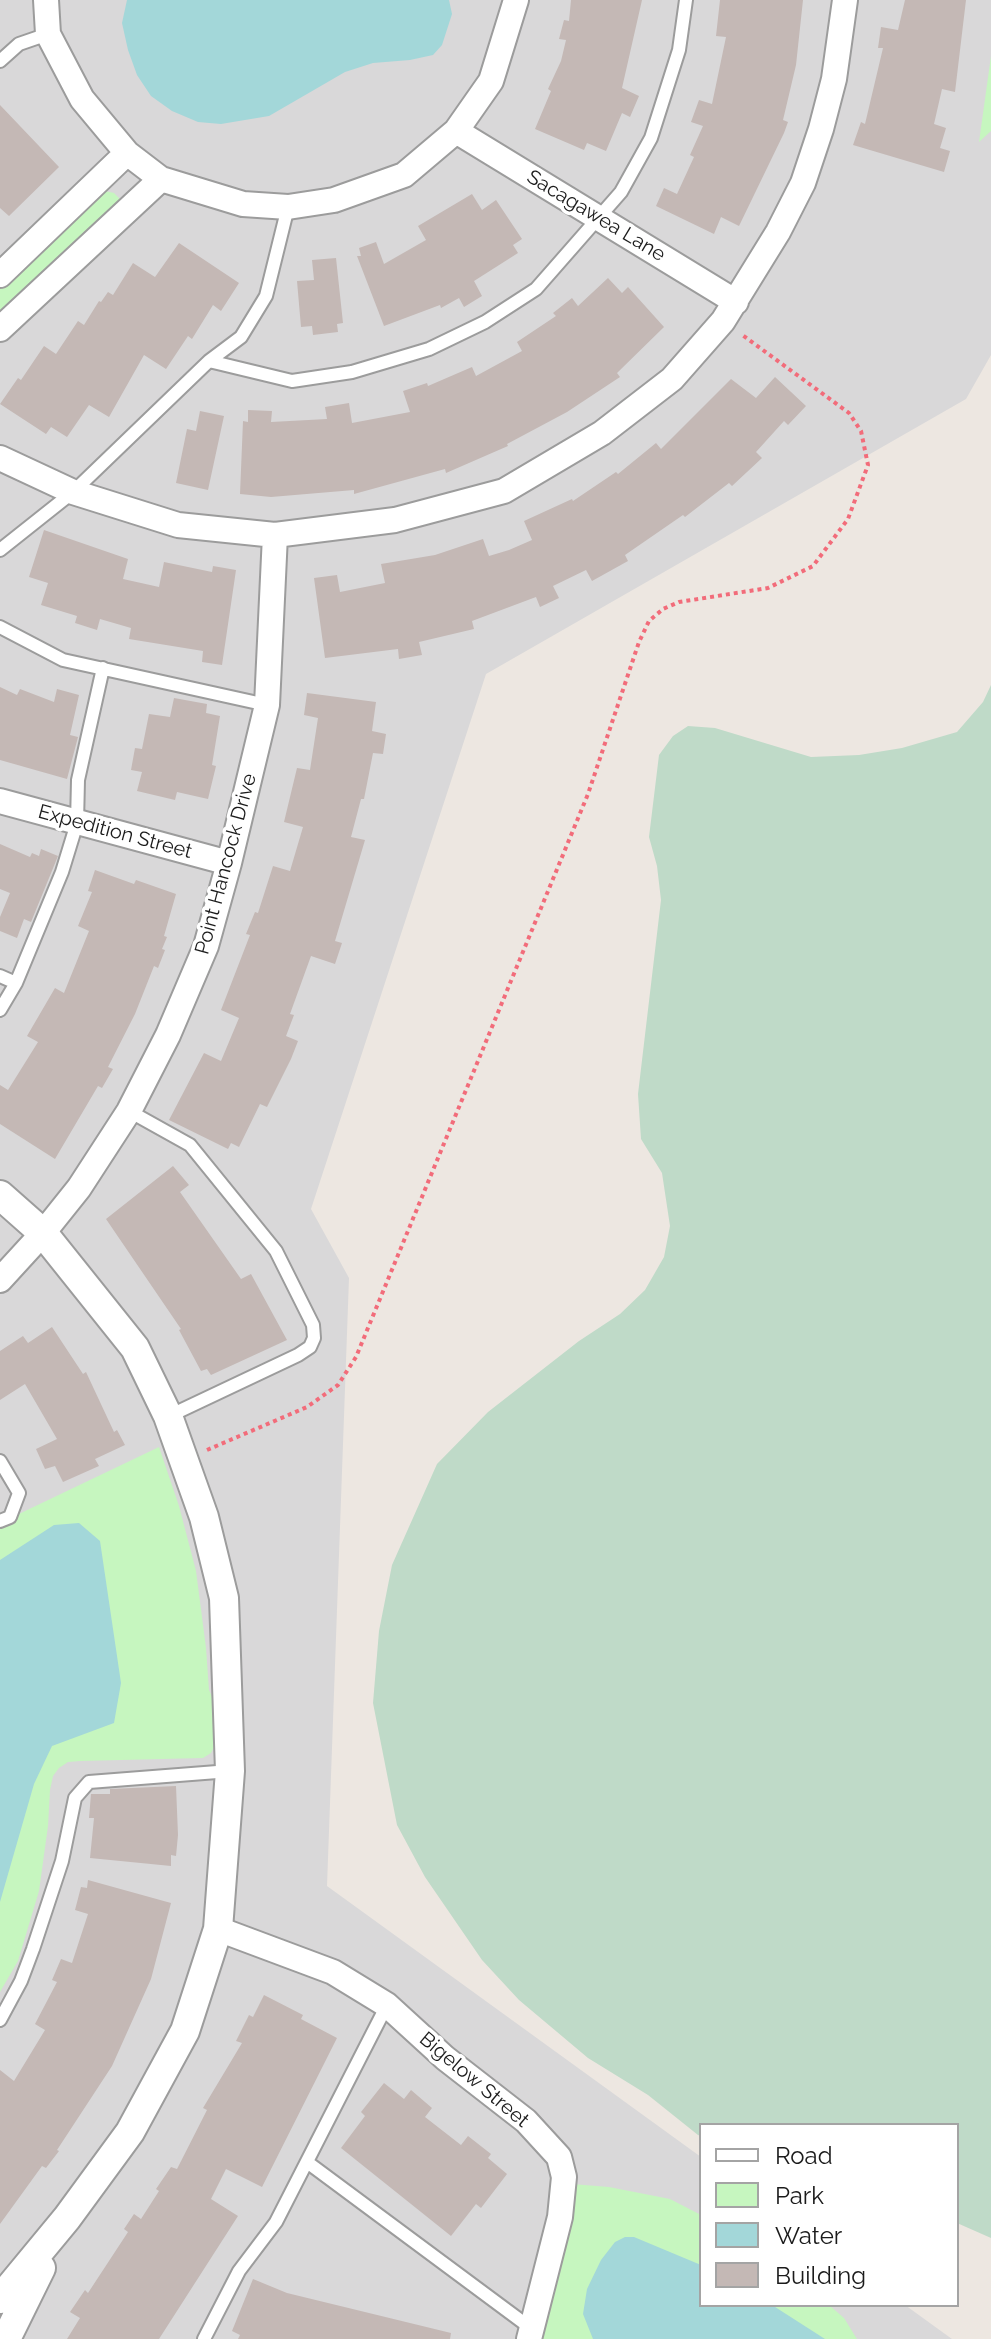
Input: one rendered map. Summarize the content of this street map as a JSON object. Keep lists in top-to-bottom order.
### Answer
{
  "streets": {
    "street": [
      "Sacagawea Lane",
      "Expedition Street",
      "Point Hancock Drive",
      "Bigelow Street"
    ]
  },
  "crossings": [
    ["Expedition Street", "Point Hancock Drive"]
  ],
  "legend": [
    "Road",
    "Park",
    "Water",
    "Building"
  ]
}
